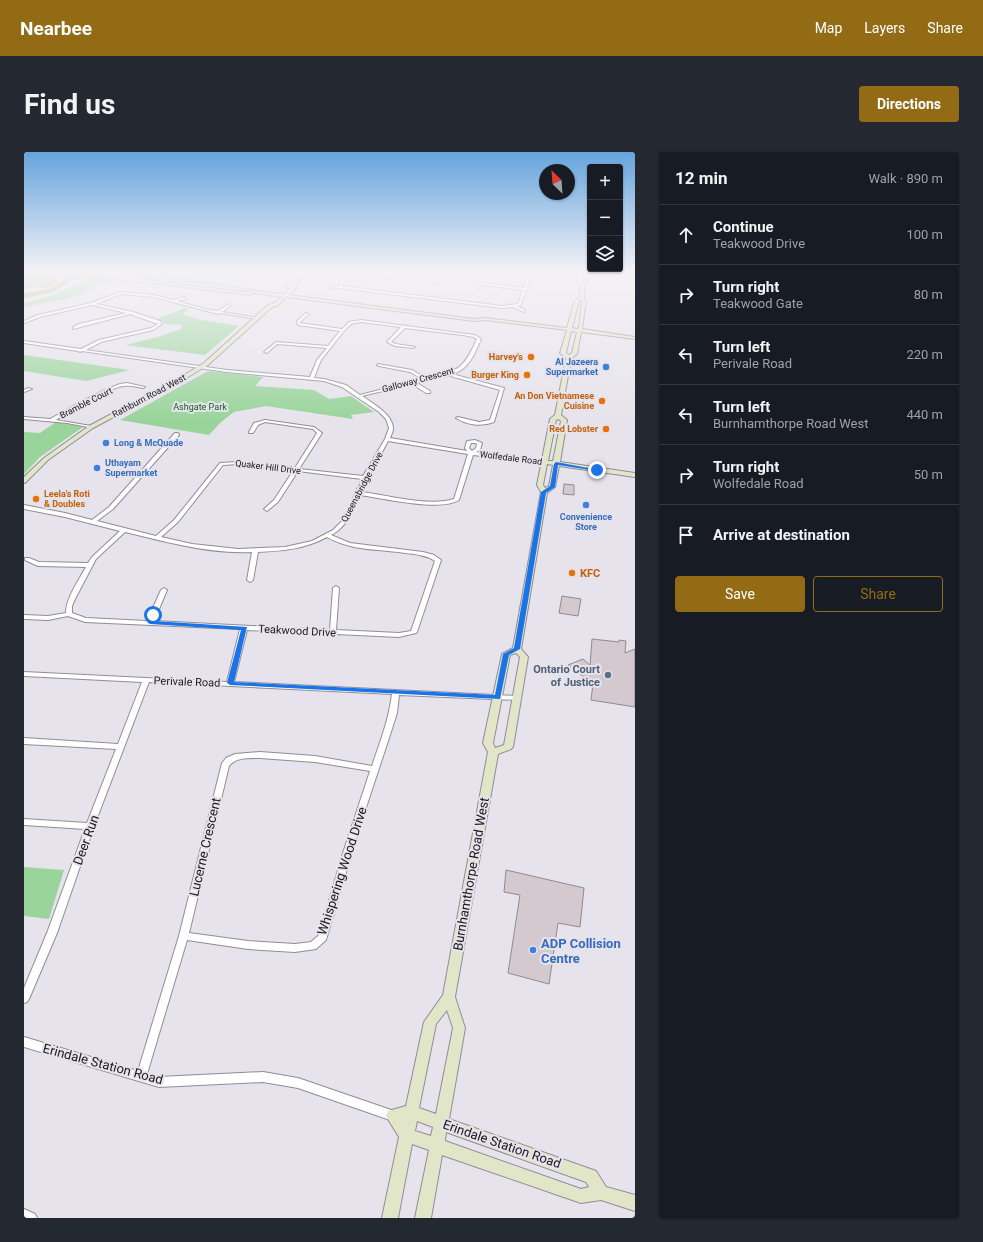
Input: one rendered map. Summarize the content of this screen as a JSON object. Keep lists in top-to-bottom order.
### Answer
{
  "streets": {
    "main road": [
      "Rathburn Road West",
      "Wolfedale Road",
      "Burnhamthorpe Road West",
      "Erindale Station Road"
    ],
    "street": [
      "Galloway Crescent",
      "Bramble Court",
      "Quaker Hill Drive",
      "Queensbridge Drive",
      "Teakwood Drive",
      "Perivale Road",
      "Deer Run",
      "Lucerne Crescent",
      "Whispering Wood Drive"
    ]
  },
  "crossings": [
    ["Galloway Crescent", "Queensbridge Drive"],
    ["Rathburn Road West", "Queensbridge Drive"],
    ["Wolfedale Road", "Queensbridge Drive"],
    ["Quaker Hill Drive", "Queensbridge Drive"],
    ["Queensbridge Drive", "Teakwood Drive"],
    ["Perivale Road", "Deer Run"],
    ["Perivale Road", "Whispering Wood Drive"],
    ["Perivale Road", "Burnhamthorpe Road West"],
    ["Lucerne Crescent", "Whispering Wood Drive"],
    ["Lucerne Crescent", "Erindale Station Road"],
    ["Burnhamthorpe Road West", "Erindale Station Road"]
  ],
  "parks": ["Ashgate Park"],
  "places": [
    "Harvey's",
    "Al Jazeera Supermarket",
    "Burger King",
    "An Don Vietnamese Cuisine",
    "Red Lobster",
    "Long & McQuade",
    "Uthayam Supermarket",
    "Leela's Roti & Doubles",
    "Convenience Store",
    "KFC",
    "Ontario Court of Justice",
    "ADP Collision Centre"
  ],
  "north": "top left",
  "page": {
    "header": "Nearbee",
    "nav": ["Map", "Layers", "Share"],
    "buttons": [
      "Directions",
      ["Save", "Share"]
    ],
    "title": "Find us",
    "heading": ["12 min", "Walk · 890 m"],
    "map_buttons": ["+", "−"],
    "list": [
      ["Continue", "Teakwood Drive", "100 m"],
      ["Turn right", "Teakwood Gate", "80 m"],
      ["Turn left", "Perivale Road", "220 m"],
      ["Turn left", "Burnhamthorpe Road West", "440 m"],
      ["Turn right", "Wolfedale Road", "50 m"],
      "Arrive at destination"
    ]
  }
}
